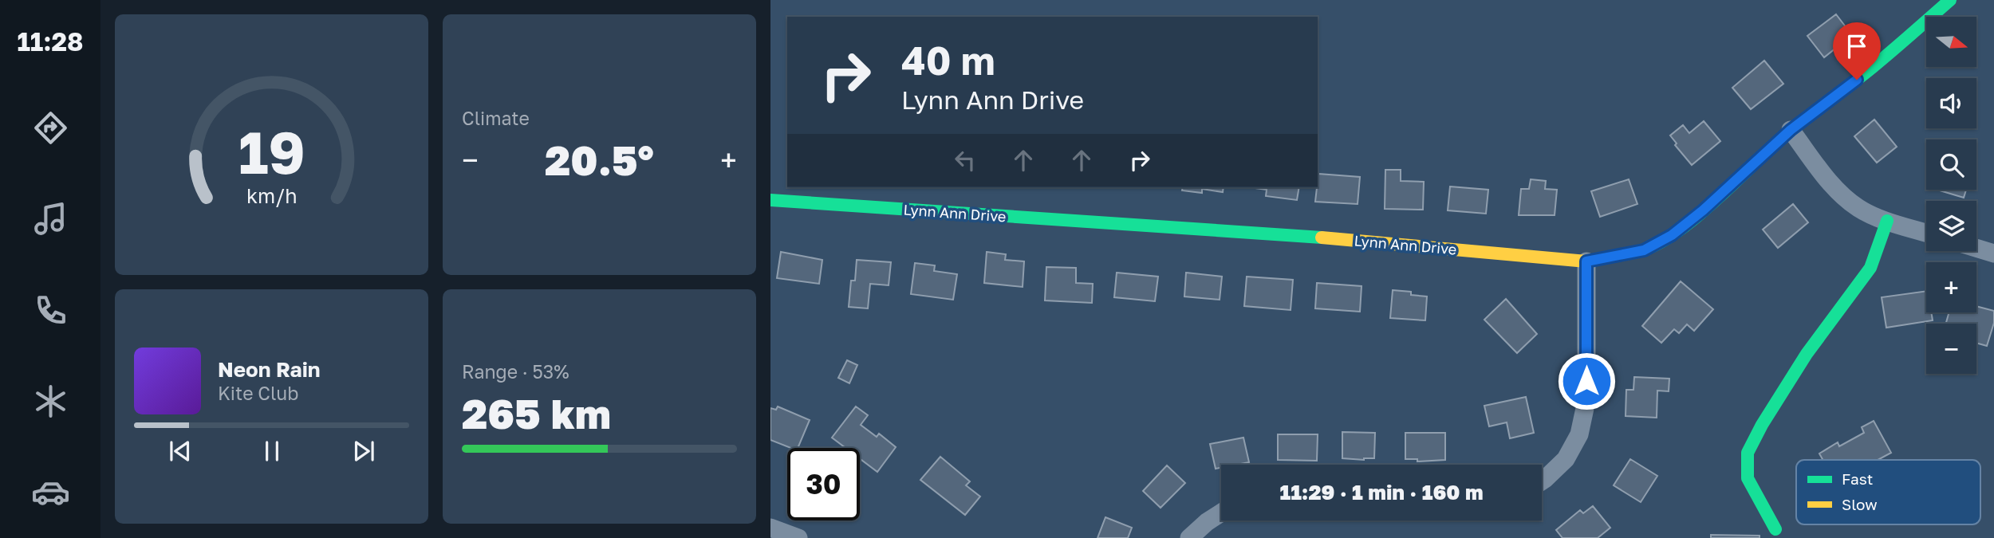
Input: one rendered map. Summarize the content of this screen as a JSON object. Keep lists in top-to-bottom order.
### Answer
{
  "streets": {
    "street": ["Lynn Ann Drive"]
  },
  "legend": ["Fast", "Slow"],
  "north": "right",
  "page": {
    "tabs": "11:28",
    "tile": [
      "Climate",
      ["Range · 53%", "265 km"]
    ],
    "map_buttons": ["+", "−"],
    "turn": ["40 m", "Lynn Ann Drive"],
    "heat": ["−", "20.5°", "+"],
    "song": ["Neon Rain", "Kite Club"],
    "limit": "30",
    "trip": "11:29 · 1 min · 160 m",
    "gauge": ["19", "km/h"]
  }
}
